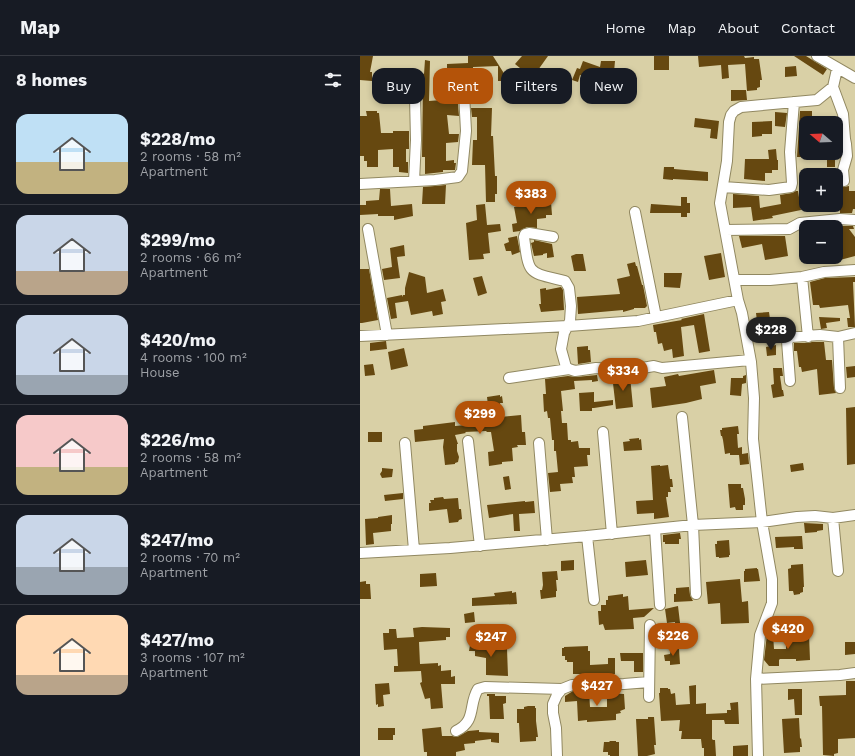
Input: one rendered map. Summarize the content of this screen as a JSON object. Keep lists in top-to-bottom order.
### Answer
{
  "north": "left",
  "page": {
    "header": "Map",
    "nav": [
      "Home",
      "Map",
      "About",
      "Contact"
    ],
    "heading": "8 homes",
    "chip": [
      "Buy",
      "Rent",
      "Filters",
      "New"
    ],
    "list": [
      {
        "name": "$228/mo",
        "note": "2 rooms · 58 m² · Apartment"
      },
      {
        "name": "$299/mo",
        "note": "2 rooms · 66 m² · Apartment"
      },
      {
        "name": "$420/mo",
        "note": "4 rooms · 100 m² · House"
      },
      {
        "name": "$226/mo",
        "note": "2 rooms · 58 m² · Apartment"
      },
      {
        "name": "$247/mo",
        "note": "2 rooms · 70 m² · Apartment"
      },
      {
        "name": "$427/mo",
        "note": "3 rooms · 107 m² · Apartment"
      }
    ],
    "map_buttons": ["+", "−"],
    "price": [
      "$383",
      "$228",
      "$334",
      "$299",
      "$420",
      "$226",
      "$247",
      "$427"
    ]
  }
}
